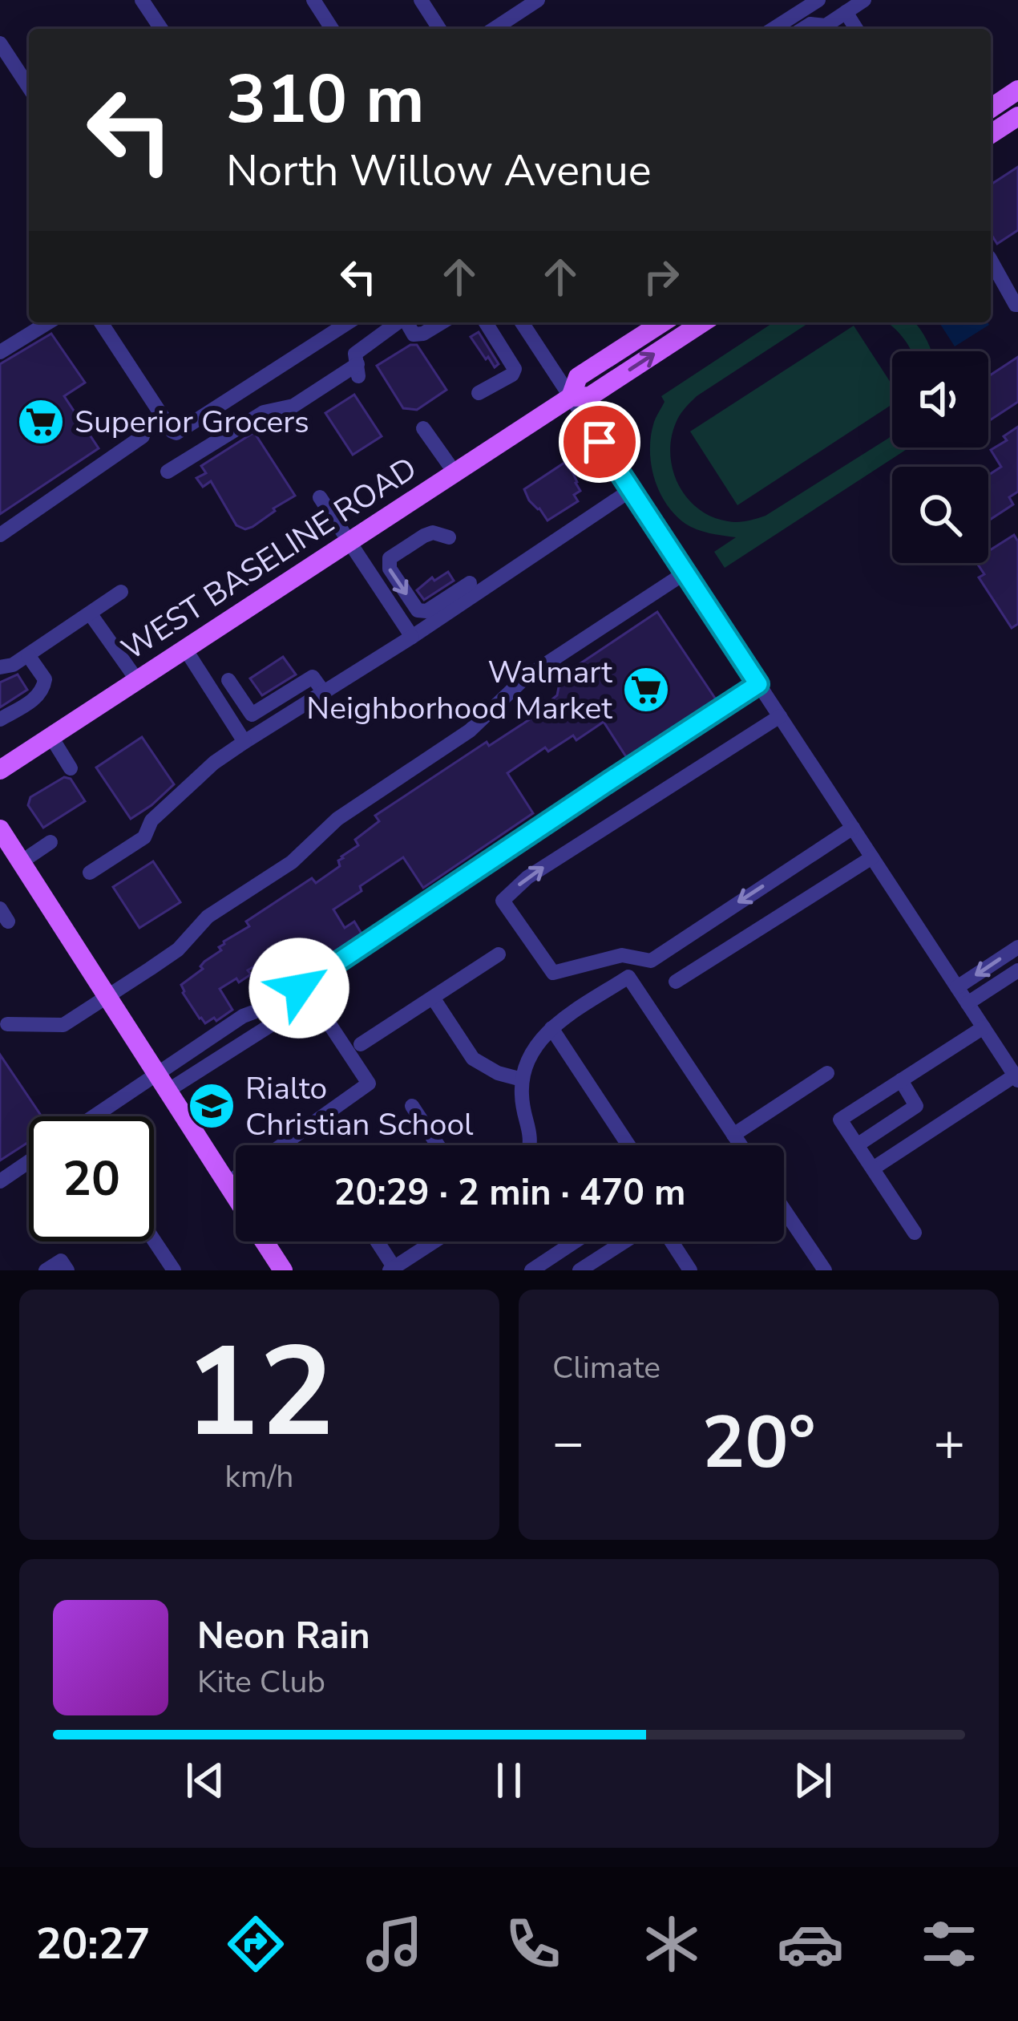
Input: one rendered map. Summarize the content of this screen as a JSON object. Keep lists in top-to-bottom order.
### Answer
{
  "streets": {
    "main road": ["WEST BASELINE ROAD"]
  },
  "places": {
    "supermarket": ["Superior Grocers", "Walmart Neighborhood Market"],
    "school or university": ["Rialto Christian School"]
  },
  "page": {
    "turn": ["310 m", "North Willow Avenue"],
    "limit": "20",
    "trip": "20:29 · 2 min · 470 m",
    "tile": [
      ["12", "km/h"],
      "Climate"
    ],
    "heat": ["−", "20°", "+"],
    "song": ["Neon Rain", "Kite Club"],
    "tabs": "20:27"
  }
}
